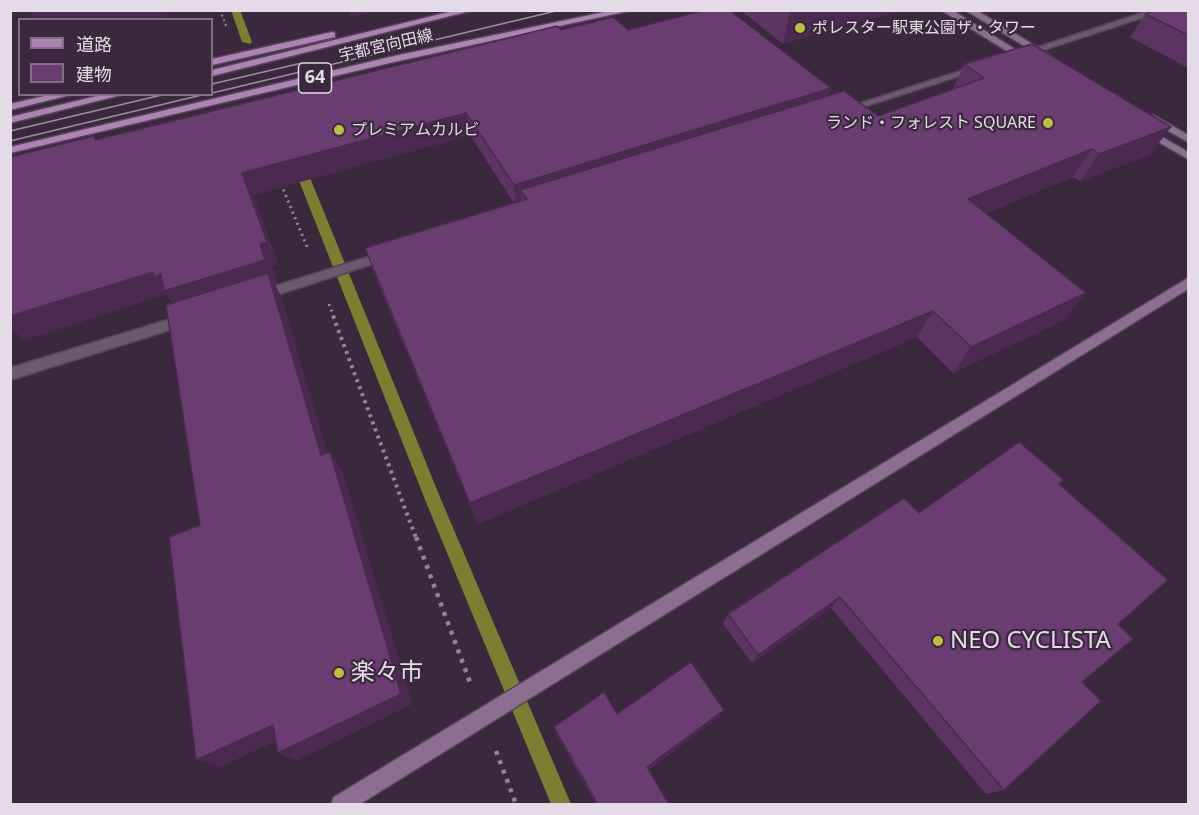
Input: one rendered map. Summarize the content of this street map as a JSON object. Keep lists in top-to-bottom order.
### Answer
{
  "streets": {
    "main road": ["宇都宮向田線", "64"]
  },
  "places": [
    "ポレスター駅東公園ザ・タワー",
    "ランド・フォレスト SQUARE",
    "プレミアムカルビ",
    "NEO CYCLISTA",
    "楽々市"
  ],
  "legend": ["道路", "建物"]
}
